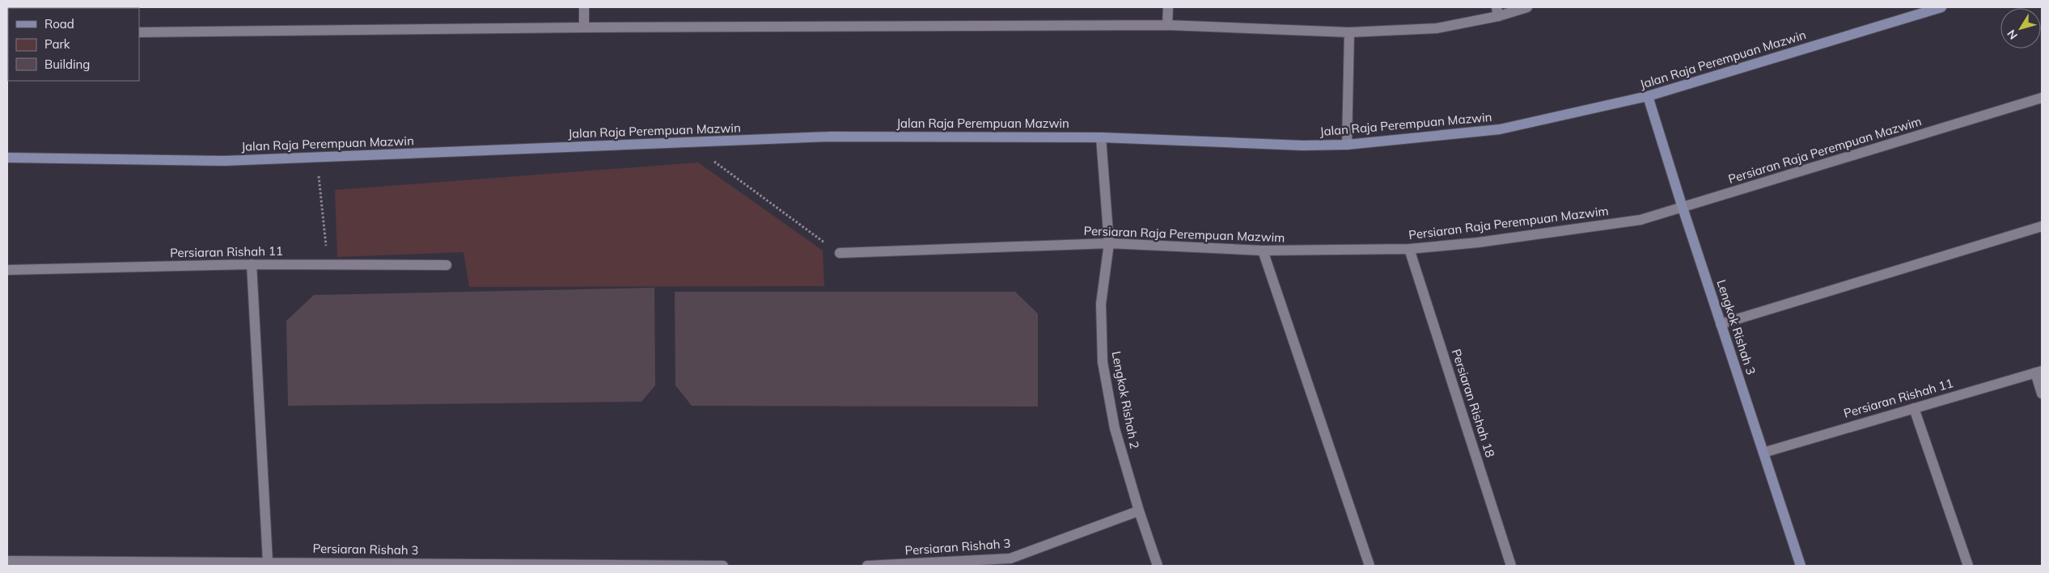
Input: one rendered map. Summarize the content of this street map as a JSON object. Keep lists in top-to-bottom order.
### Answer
{
  "streets": {
    "main road": ["Jalan Raja Perempuan Mazwin", "Lengkok Rishah 3"],
    "street": [
      "Persiaran Raja Perempuan Mazwim",
      "Persiaran Rishah 11",
      "Lengkok Rishah 2",
      "Persiaran Rishah 18",
      "Persiaran Rishah 3"
    ]
  },
  "crossings": [
    ["Jalan Raja Perempuan Mazwin", "Lengkok Rishah 3"],
    ["Jalan Raja Perempuan Mazwin", "Lengkok Rishah 2"],
    ["Persiaran Raja Perempuan Mazwim", "Lengkok Rishah 3"],
    ["Persiaran Raja Perempuan Mazwim", "Lengkok Rishah 2"],
    ["Persiaran Raja Perempuan Mazwim", "Persiaran Rishah 18"],
    ["Persiaran Rishah 11", "Lengkok Rishah 3"],
    ["Lengkok Rishah 2", "Persiaran Rishah 3"]
  ],
  "legend": ["Road", "Park", "Building"],
  "north": "bottom left"
}
